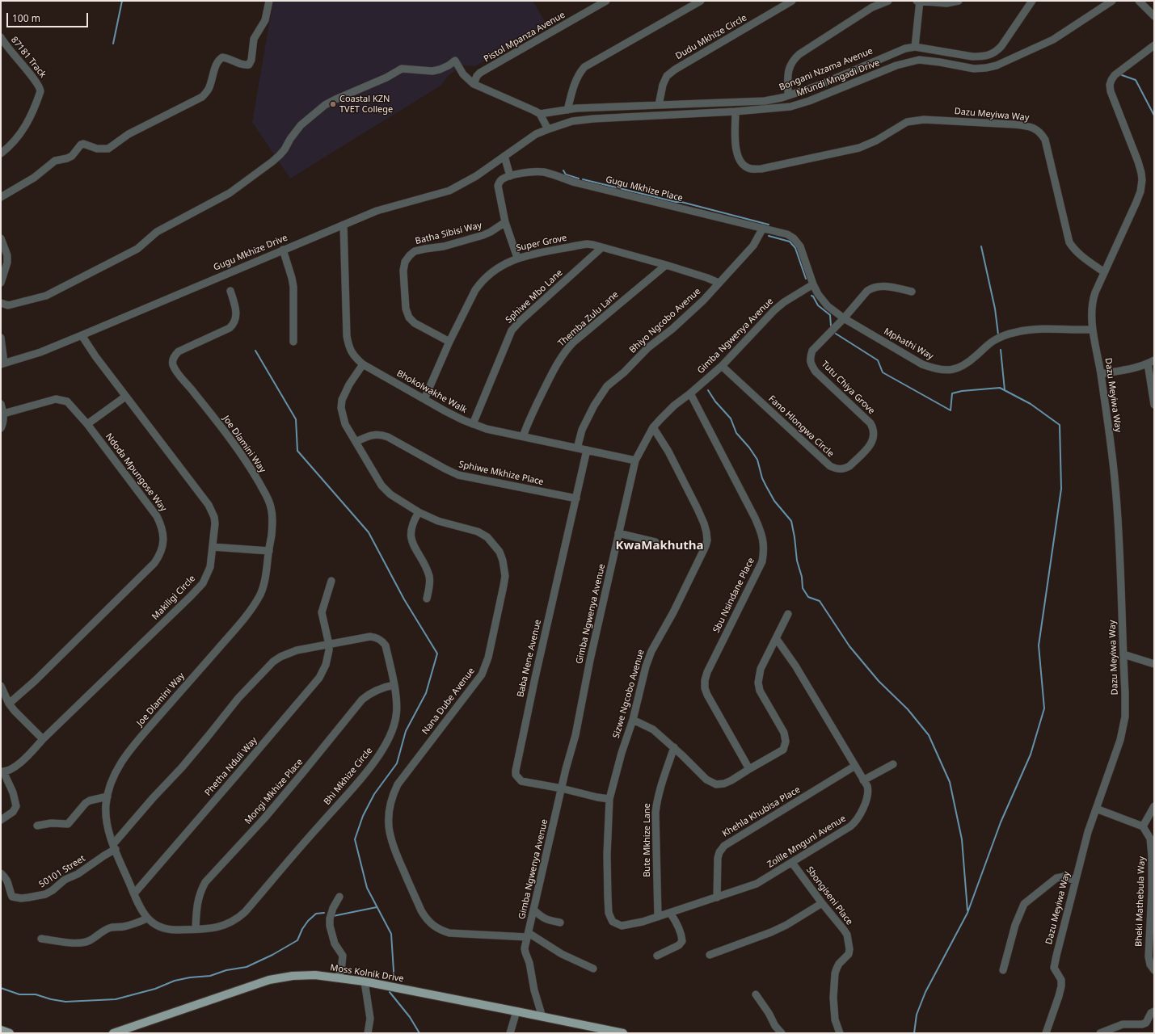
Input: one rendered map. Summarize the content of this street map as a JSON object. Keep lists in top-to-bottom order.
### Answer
{
  "streets": {
    "main road": ["Moss Kolnik Drive"],
    "street": [
      "Pistol Mpanza Avenue",
      "Dudu Mkhize Circle",
      "87181 Track",
      "Bongani Nzama Avenue",
      "Mfundi Mngadi Drive",
      "Dazu Meyiwa Way",
      "Gugu Mkhize Place",
      "Batha Sibisi Way",
      "Super Grove",
      "Gugu Mkhize Drive",
      "Sphiwe Mbo Lane",
      "Themba Zulu Lane",
      "Bhiyo Ngcobo Avenue",
      "Gimba Ngwenya Avenue",
      "Mphathi Way",
      "Tutu Chiya Grove",
      "Bhokolwakhe Walk",
      "Fano Hlongwa Circle",
      "Joe Dlamini Way",
      "Ndoda Mpungose Way",
      "Sphiwe Mkhize Place",
      "Sbu Nsindane Place",
      "Makiligi Circle",
      "Baba Nene Avenue",
      "Sizwe Ngcobo Avenue",
      "Nana Dube Avenue",
      "Phetha Nduli Way",
      "Bhi Mkhize Circle",
      "Mongi Mkhize Place",
      "Khehla Khubisa Place",
      "Bute Mkhize Lane",
      "Zolile Mnguni Avenue",
      "50101 Street",
      "Sbongiseni Place",
      "Bheki Mathebula Way"
    ]
  },
  "crossings": [
    ["Dudu Mkhize Circle", "Bongani Nzama Avenue"],
    ["Mfundi Mngadi Drive", "Dazu Meyiwa Way"],
    ["Mfundi Mngadi Drive", "Gugu Mkhize Drive"],
    ["Dazu Meyiwa Way", "Mphathi Way"],
    ["Gugu Mkhize Place", "Batha Sibisi Way"],
    ["Gugu Mkhize Place", "Bhiyo Ngcobo Avenue"],
    ["Gugu Mkhize Place", "Mphathi Way"],
    ["Batha Sibisi Way", "Super Grove"],
    ["Super Grove", "Sphiwe Mbo Lane"],
    ["Super Grove", "Themba Zulu Lane"],
    ["Super Grove", "Bhiyo Ngcobo Avenue"],
    ["Super Grove", "Bhokolwakhe Walk"],
    ["Gugu Mkhize Drive", "Bhokolwakhe Walk"],
    ["Gugu Mkhize Drive", "Makiligi Circle"],
    ["Sphiwe Mbo Lane", "Bhokolwakhe Walk"],
    ["Themba Zulu Lane", "Bhokolwakhe Walk"],
    ["Bhiyo Ngcobo Avenue", "Bhokolwakhe Walk"],
    ["Gimba Ngwenya Avenue", "Mphathi Way"],
    ["Gimba Ngwenya Avenue", "Bhokolwakhe Walk"],
    ["Gimba Ngwenya Avenue", "Fano Hlongwa Circle"],
    ["Gimba Ngwenya Avenue", "Sbu Nsindane Place"],
    ["Gimba Ngwenya Avenue", "Baba Nene Avenue"],
    ["Gimba Ngwenya Avenue", "Sizwe Ngcobo Avenue"],
    ["Gimba Ngwenya Avenue", "Nana Dube Avenue"],
    ["Gimba Ngwenya Avenue", "Moss Kolnik Drive"],
    ["Mphathi Way", "Tutu Chiya Grove"],
    ["Tutu Chiya Grove", "Fano Hlongwa Circle"],
    ["Bhokolwakhe Walk", "Baba Nene Avenue"],
    ["Bhokolwakhe Walk", "Nana Dube Avenue"],
    ["Joe Dlamini Way", "Bhi Mkhize Circle"],
    ["Sphiwe Mkhize Place", "Baba Nene Avenue"],
    ["Sphiwe Mkhize Place", "Nana Dube Avenue"],
    ["Baba Nene Avenue", "Sizwe Ngcobo Avenue"],
    ["Sizwe Ngcobo Avenue", "Zolile Mnguni Avenue"],
    ["Phetha Nduli Way", "Bhi Mkhize Circle"],
    ["Bhi Mkhize Circle", "Mongi Mkhize Place"],
    ["Bhi Mkhize Circle", "50101 Street"],
    ["Khehla Khubisa Place", "Zolile Mnguni Avenue"],
    ["Bute Mkhize Lane", "Zolile Mnguni Avenue"],
    ["Zolile Mnguni Avenue", "Sbongiseni Place"]
  ],
  "districts": ["KwaMakhutha"],
  "places": ["Coastal KZN TVET College"],
  "scale_bar": "100 m"
}
